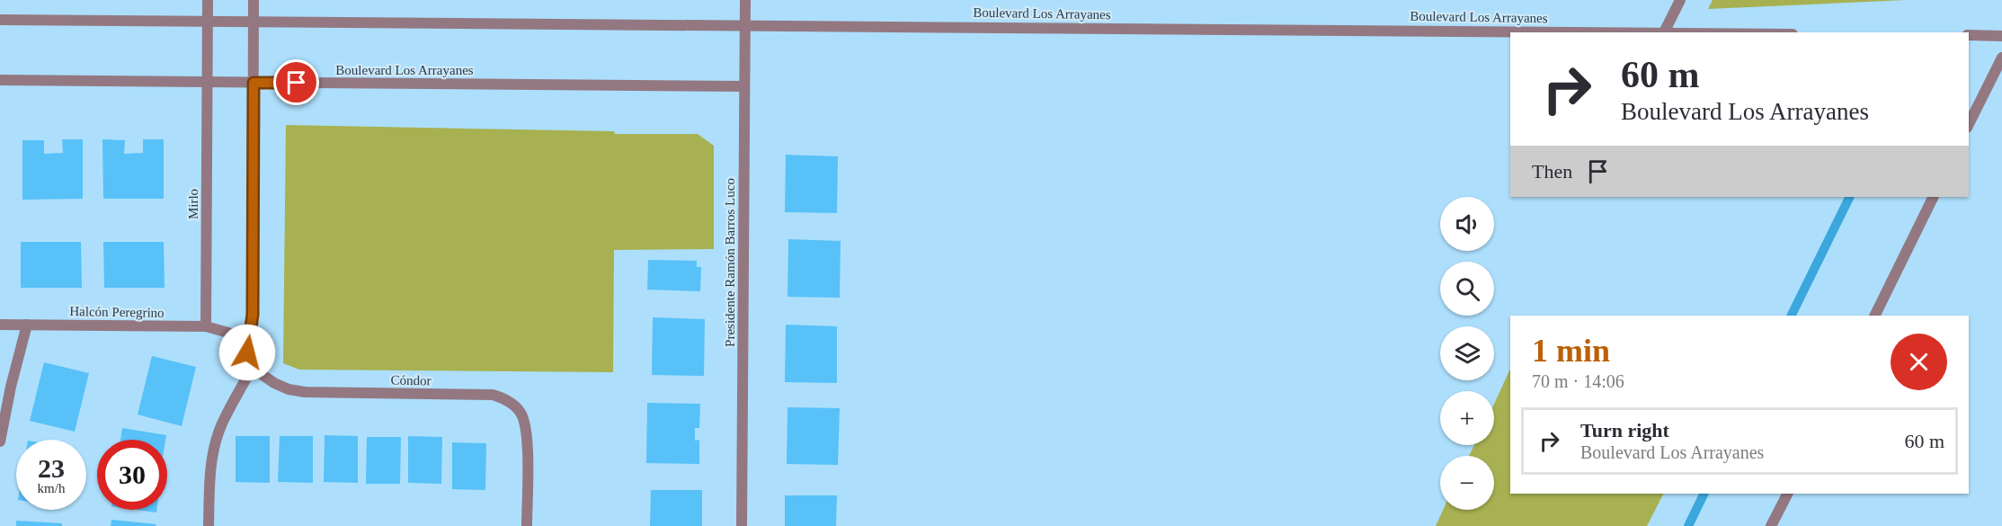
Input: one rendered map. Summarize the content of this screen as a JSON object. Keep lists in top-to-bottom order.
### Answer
{
  "streets": {
    "street": [
      "Boulevard Los Arrayanes",
      "Mirlo",
      "Presidente Ramón Barros Luco",
      "Halcón Peregrino",
      "Cóndor"
    ]
  },
  "crossings": [
    ["Boulevard Los Arrayanes", "Mirlo"],
    ["Boulevard Los Arrayanes", "Presidente Ramón Barros Luco"],
    ["Mirlo", "Halcón Peregrino"],
    ["Mirlo", "Cóndor"],
    ["Halcón Peregrino", "Cóndor"]
  ],
  "page": {
    "turn": ["60 m", "Boulevard Los Arrayanes"],
    "then": "Then",
    "map_buttons": ["+", "−"],
    "heading": ["1 min", "70 m · 14:06"],
    "list": [
      {
        "name": "Turn right",
        "note": "Boulevard Los Arrayanes",
        "value": "60 m"
      }
    ],
    "speed": "23 km/h",
    "limit": "30"
  }
}
